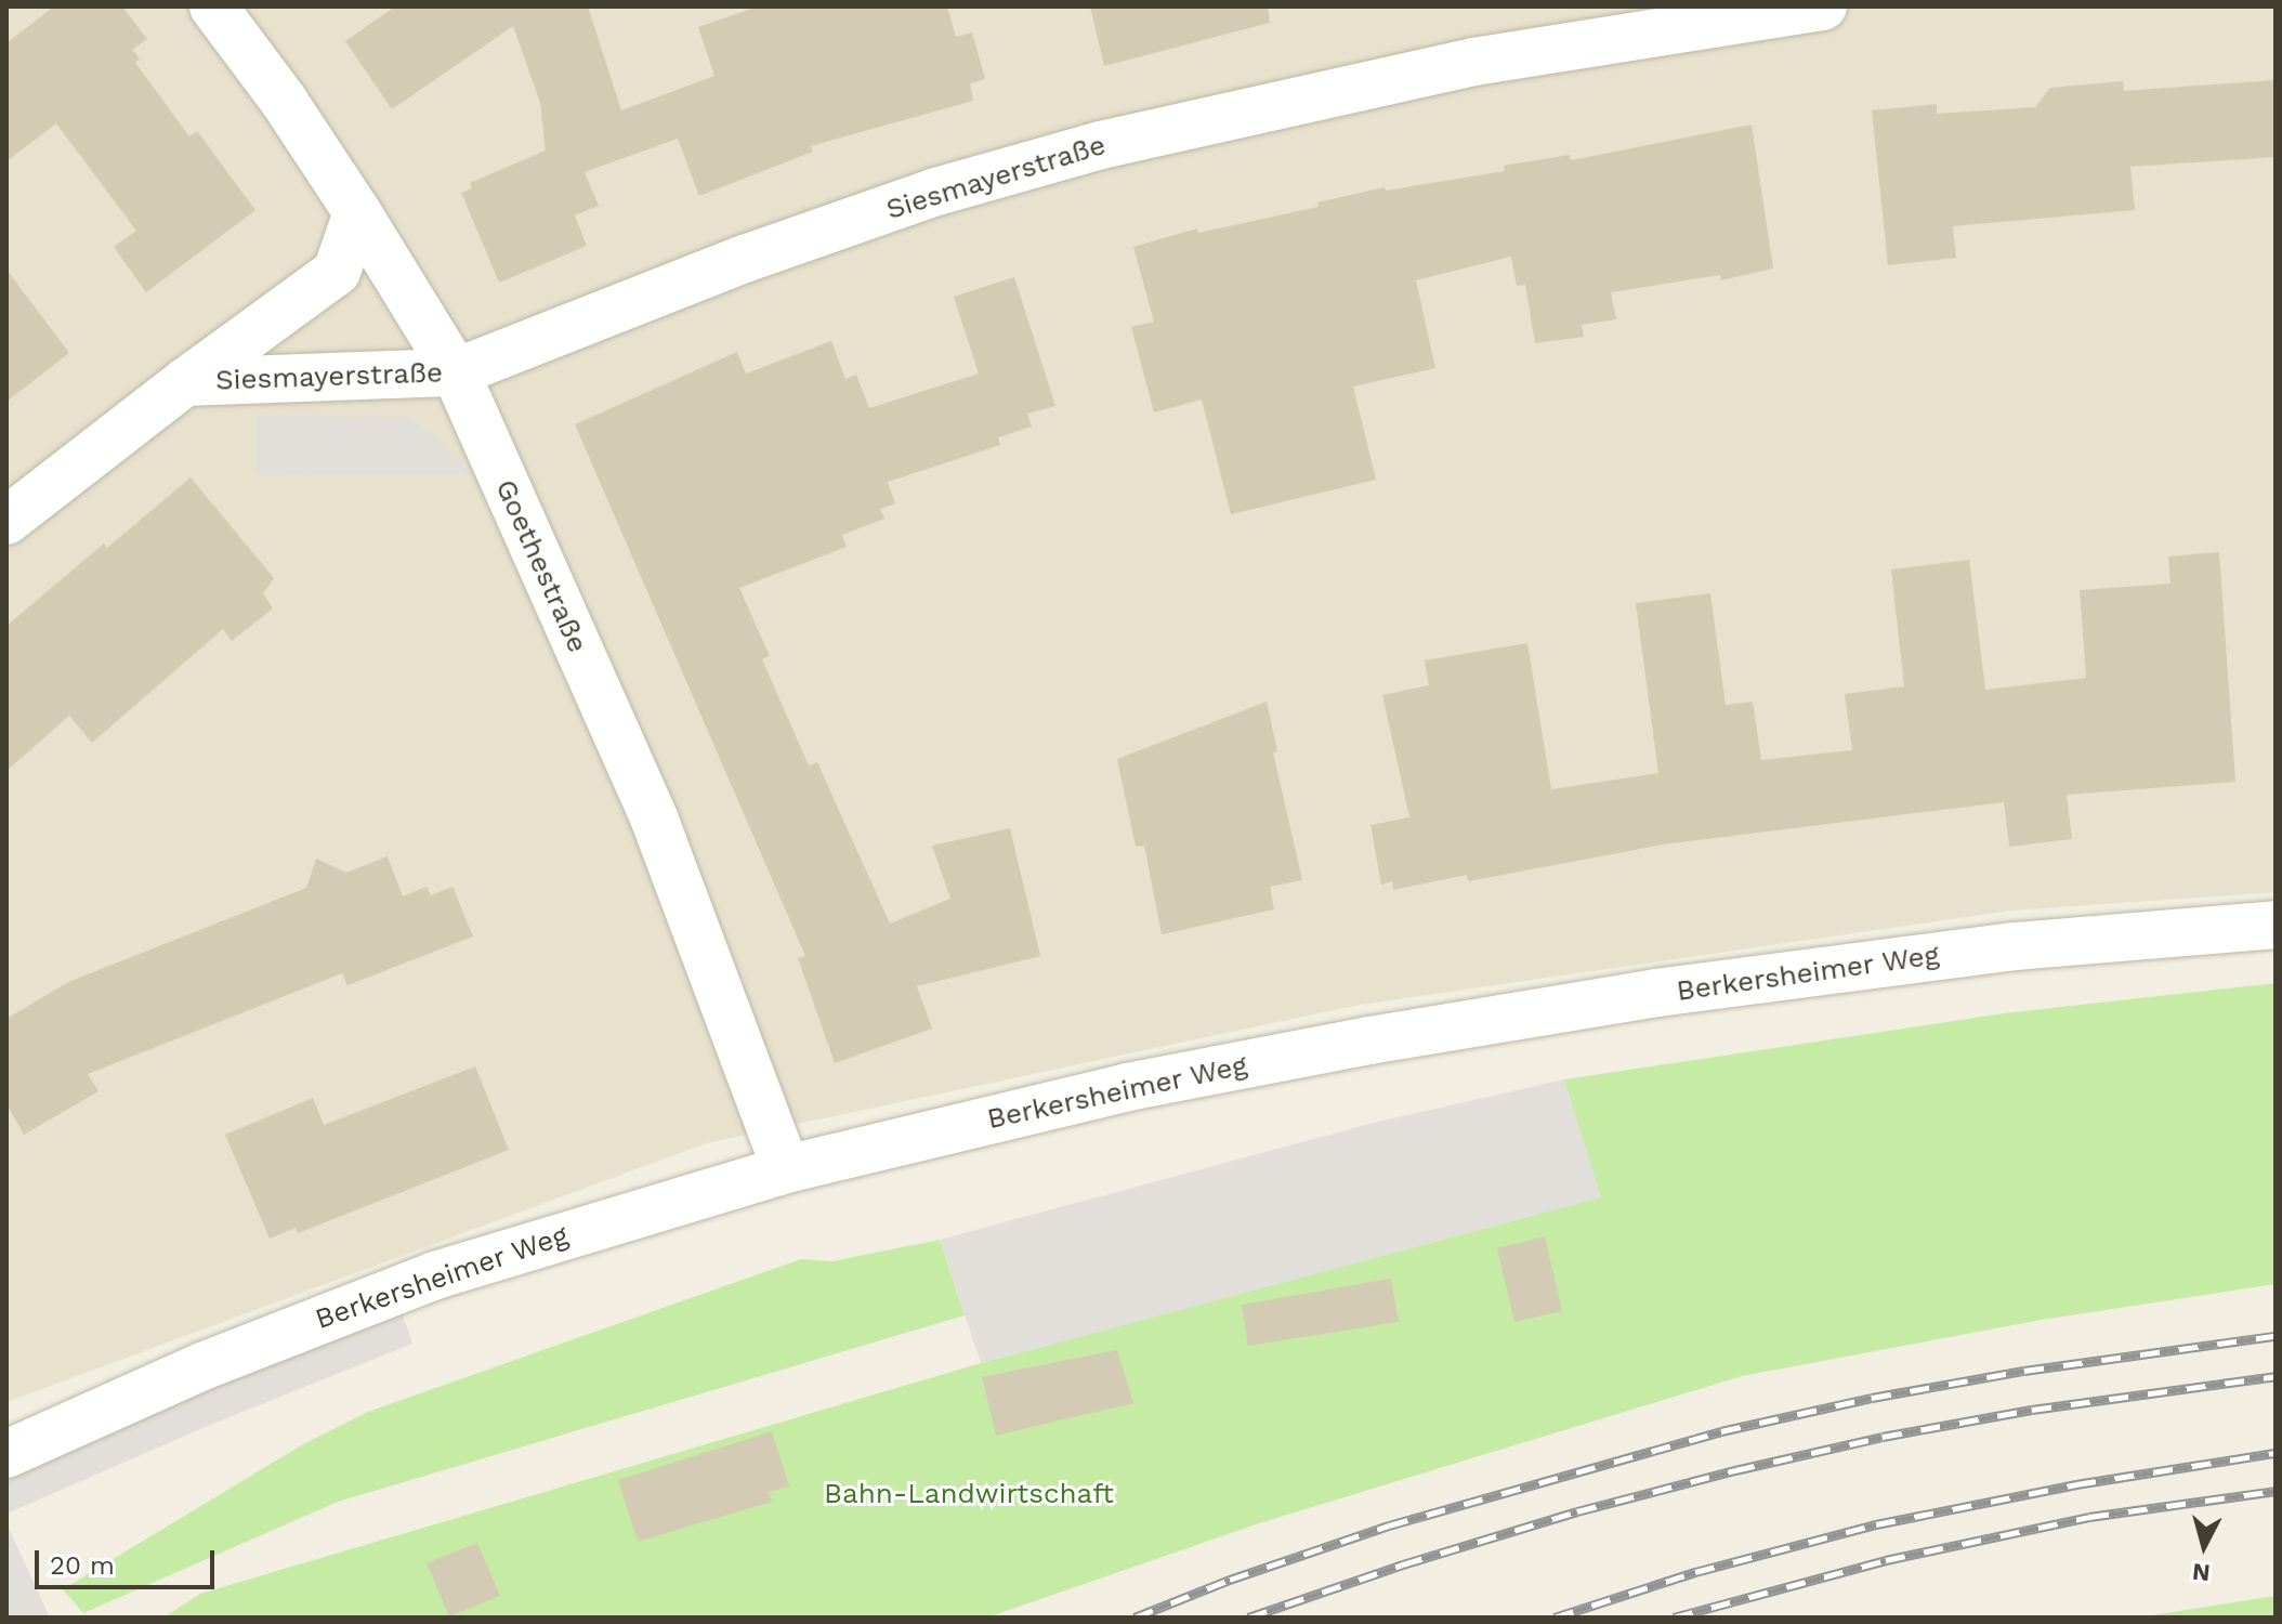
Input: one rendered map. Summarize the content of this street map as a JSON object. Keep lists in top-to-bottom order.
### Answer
{
  "streets": {
    "street": ["Siesmayerstraße", "Goethestraße", "Berkersheimer Weg"]
  },
  "crossings": [
    ["Siesmayerstraße", "Goethestraße"],
    ["Goethestraße", "Berkersheimer Weg"]
  ],
  "parks": ["Bahn-Landwirtschaft"],
  "scale_bar": "20 m",
  "north": "bottom"
}
